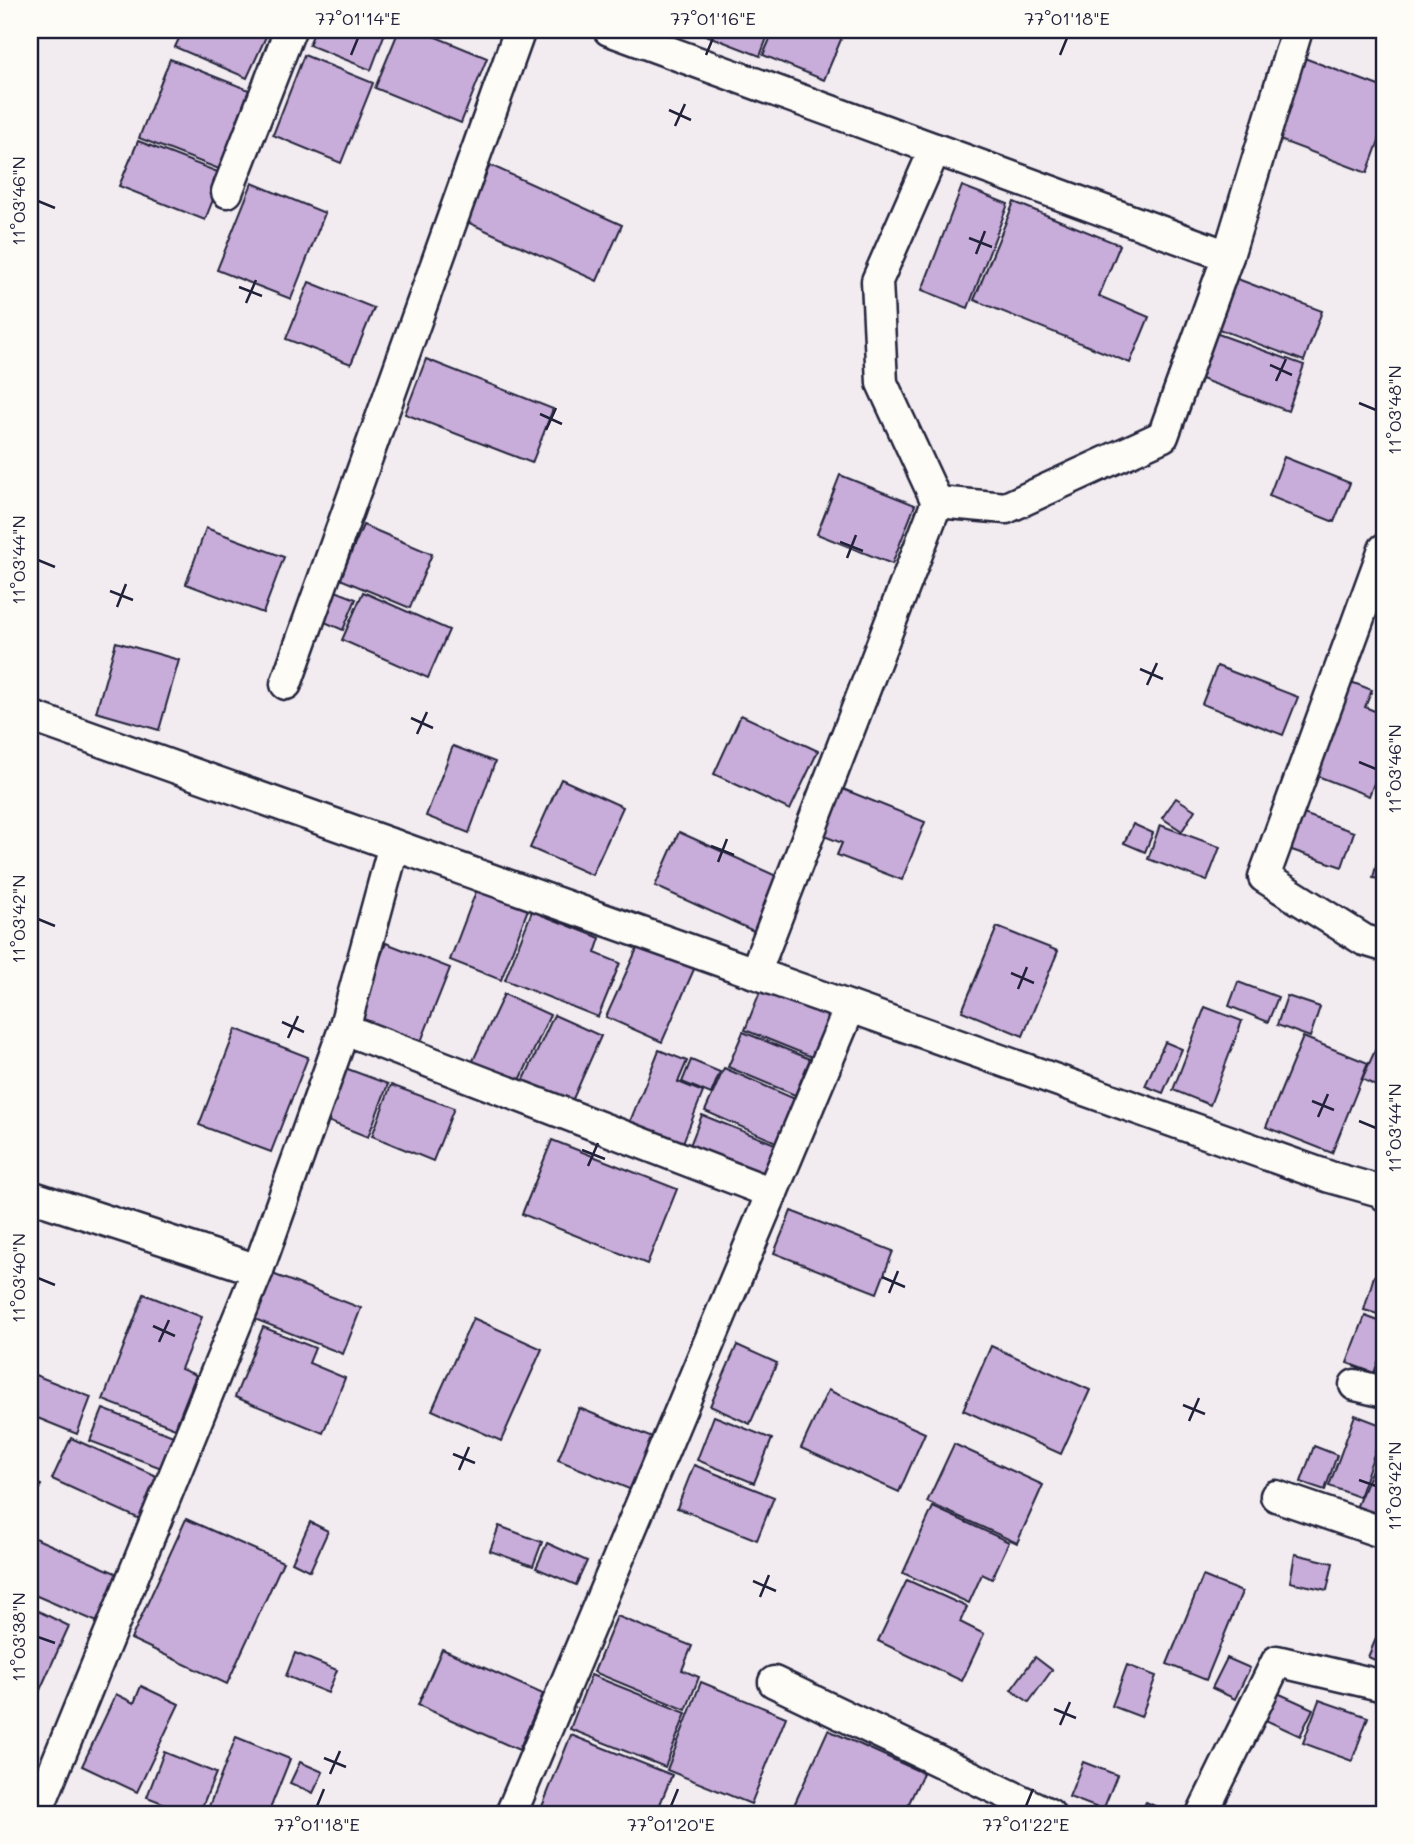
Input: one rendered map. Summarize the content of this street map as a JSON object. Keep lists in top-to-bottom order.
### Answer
{
  "coordinates": [
    "77°01'14\"E",
    "77°01'16\"E",
    "77°01'18\"E",
    "11°03'46\"N",
    "11°03'48\"N",
    "11°03'44\"N",
    "11°03'42\"N",
    "11°03'40\"N",
    "11°03'38\"N",
    "77°01'20\"E",
    "77°01'22\"E"
  ]
}
